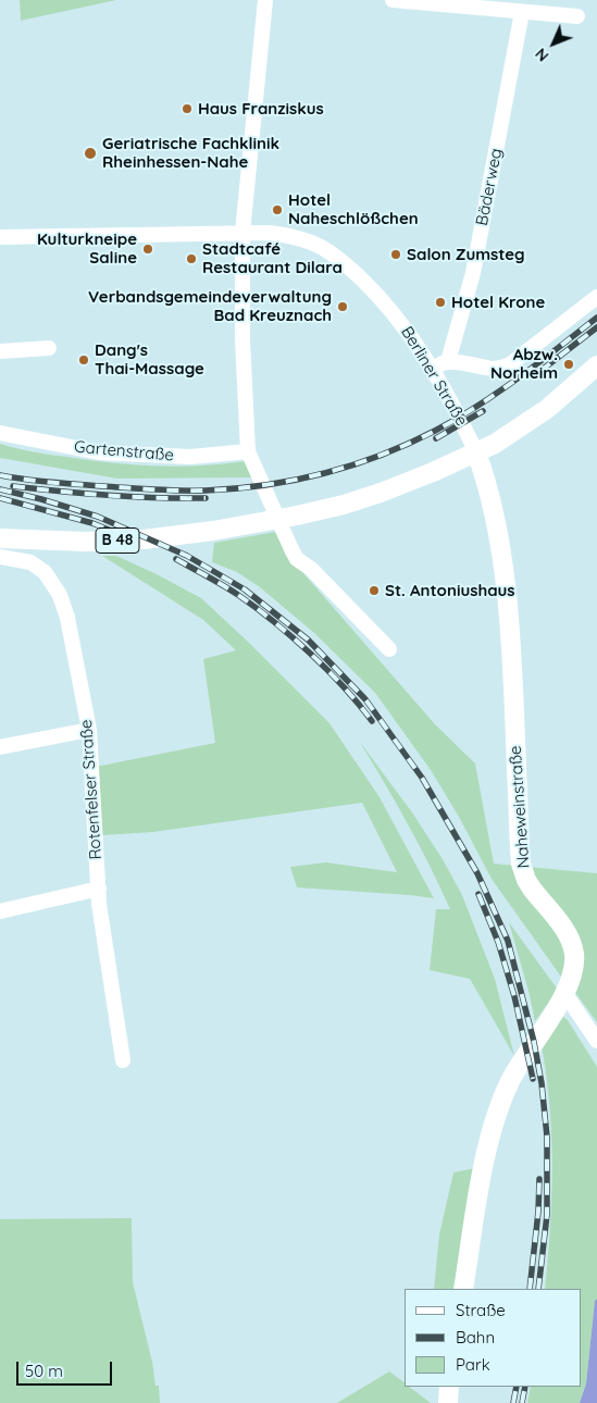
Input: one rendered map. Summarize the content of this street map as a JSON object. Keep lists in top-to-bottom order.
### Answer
{
  "streets": {
    "main road": ["B 48", "Naheweinstraße"],
    "street": [
      "Bäderweg",
      "Berliner Straße",
      "Gartenstraße",
      "Rotenfelser Straße"
    ]
  },
  "crossings": [
    ["Berliner Straße", "B 48"],
    ["Berliner Straße", "Naheweinstraße"],
    ["B 48", "Naheweinstraße"]
  ],
  "places": [
    "Haus Franziskus",
    "Geriatrische Fachklinik Rheinhessen-Nahe",
    "Hotel Naheschlößchen",
    "Kulturkneipe Saline",
    "Salon Zumsteg",
    "Stadtcafé Restaurant Dilara",
    "Hotel Krone",
    "Verbandsgemeindeverwaltung Bad Kreuznach",
    "Dang's Thai-Massage",
    "Abzw. Norheim",
    "St. Antoniushaus"
  ],
  "legend": ["Straße", "Bahn", "Park"],
  "scale_bar": "50 m",
  "north": "bottom left"
}
